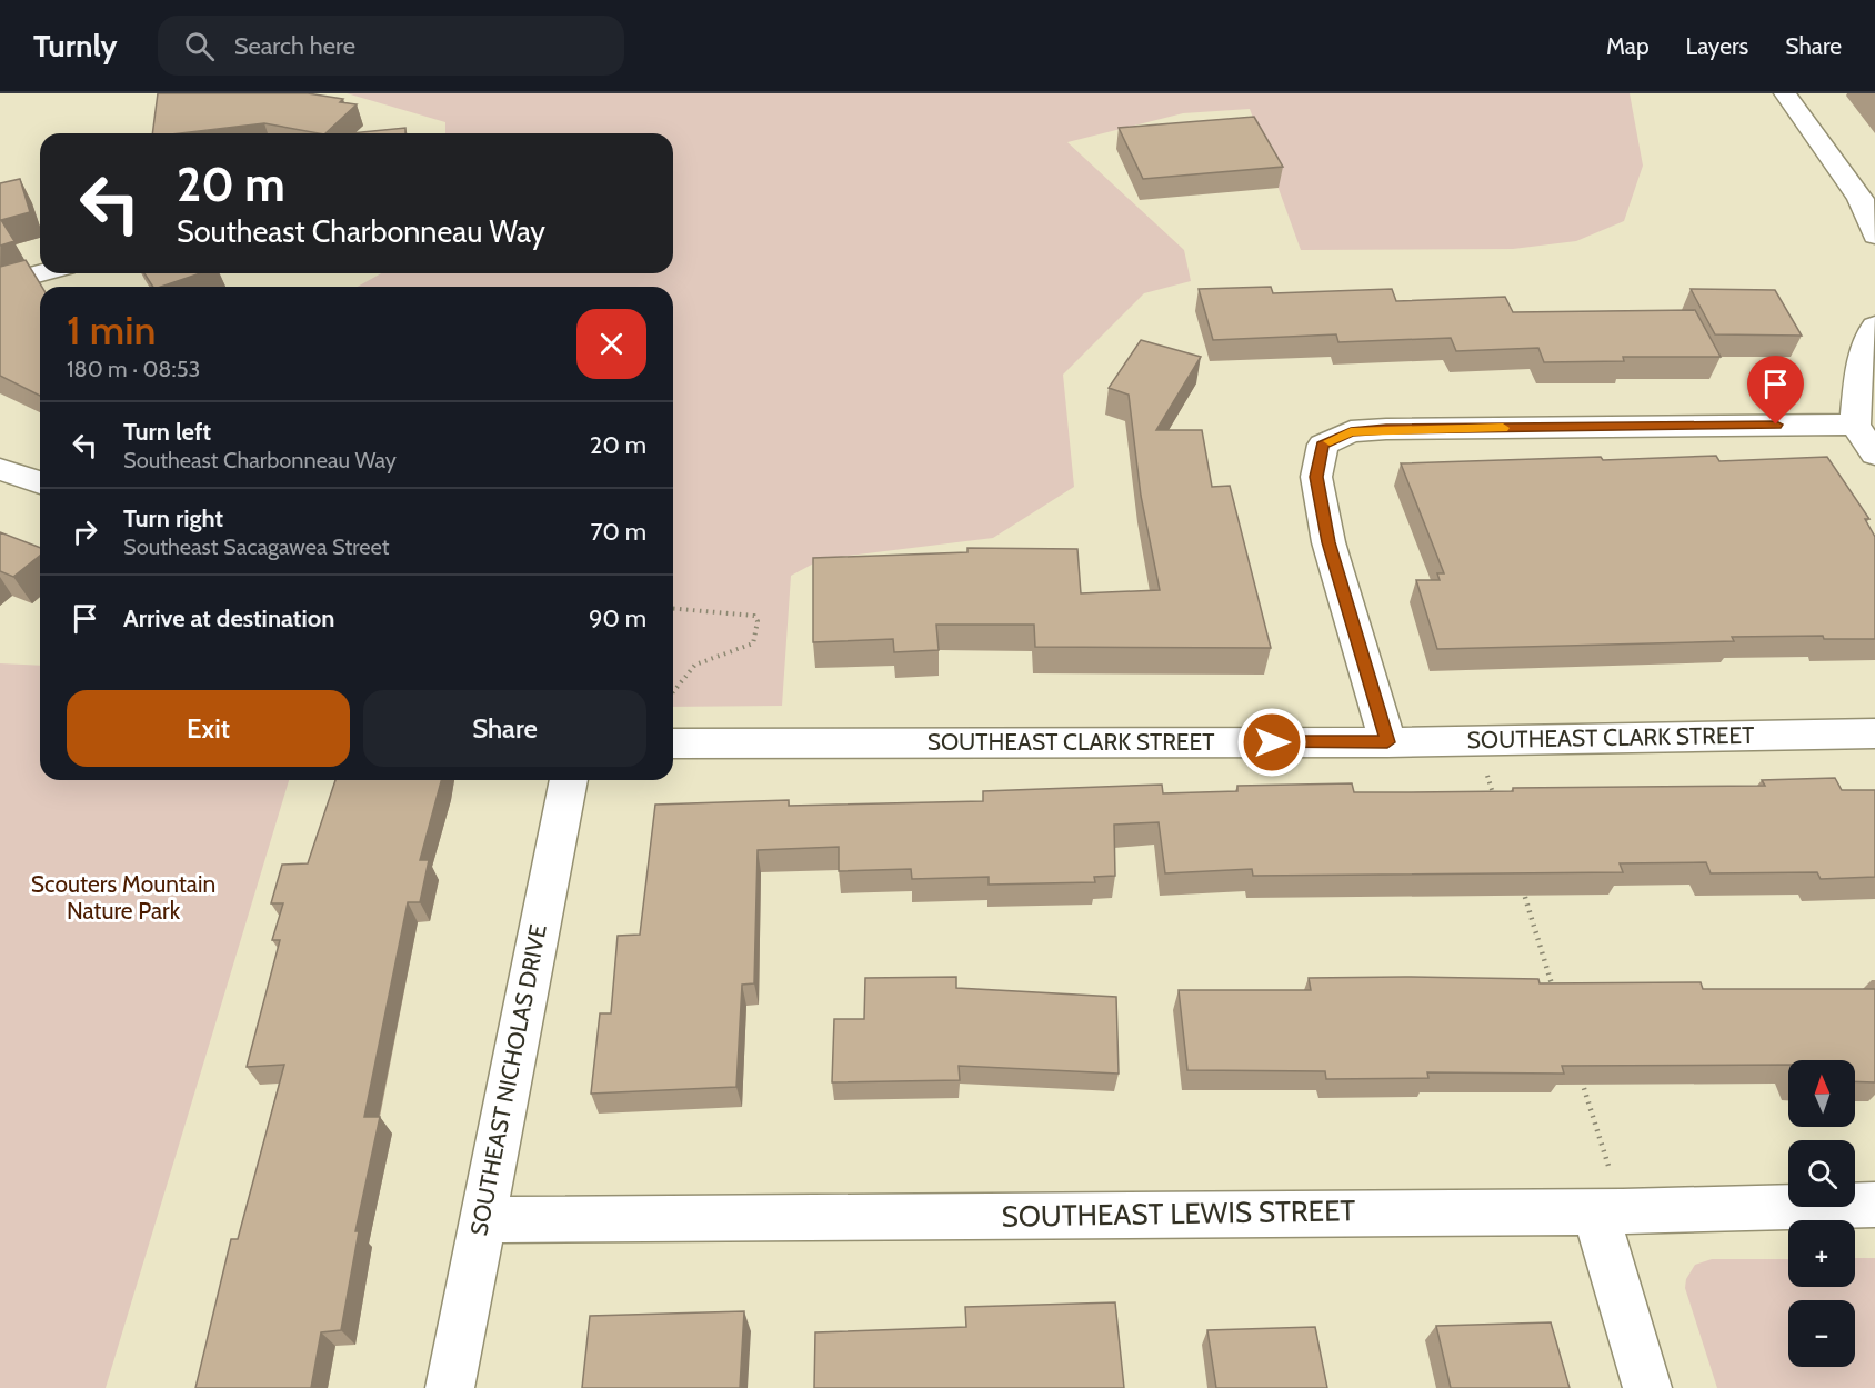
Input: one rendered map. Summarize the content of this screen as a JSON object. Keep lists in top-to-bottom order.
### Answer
{
  "streets": {
    "street": ["SOUTHEAST CLARK STREET", "SOUTHEAST NICHOLAS DRIVE", "SOUTHEAST LEWIS STREET"]
  },
  "crossings": [
    ["SOUTHEAST NICHOLAS DRIVE", "SOUTHEAST LEWIS STREET"]
  ],
  "parks": ["Scouters Mountain Nature Park"],
  "north": "top",
  "page": {
    "header": "Turnly",
    "search": "Search here",
    "nav": ["Map", "Layers", "Share"],
    "turn": ["20 m", "Southeast Charbonneau Way"],
    "heading": ["1 min", "180 m · 08:53"],
    "list": [
      {
        "name": "Turn left",
        "note": "Southeast Charbonneau Way",
        "value": "20 m"
      },
      {
        "name": "Turn right",
        "note": "Southeast Sacagawea Street",
        "value": "70 m"
      },
      {
        "name": "Arrive at destination",
        "value": "90 m"
      }
    ],
    "buttons": ["Exit", "Share"],
    "map_buttons": ["+", "−"]
  }
}
